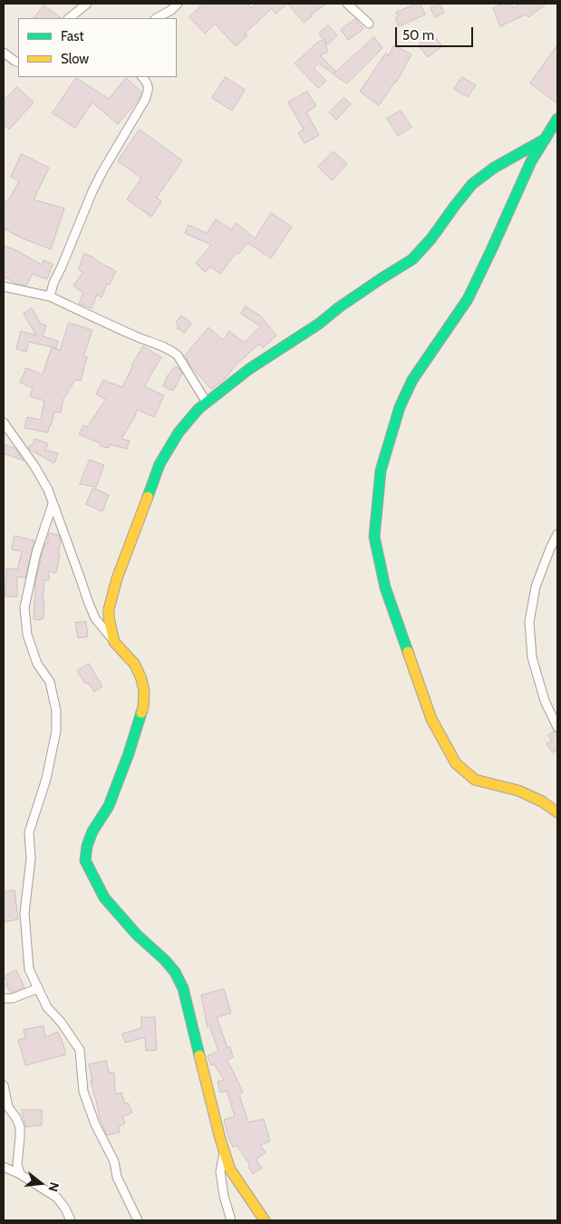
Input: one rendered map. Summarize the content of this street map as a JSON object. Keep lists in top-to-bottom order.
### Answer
{
  "legend": ["Fast", "Slow"],
  "scale_bar": "50 m",
  "north": "right"
}
